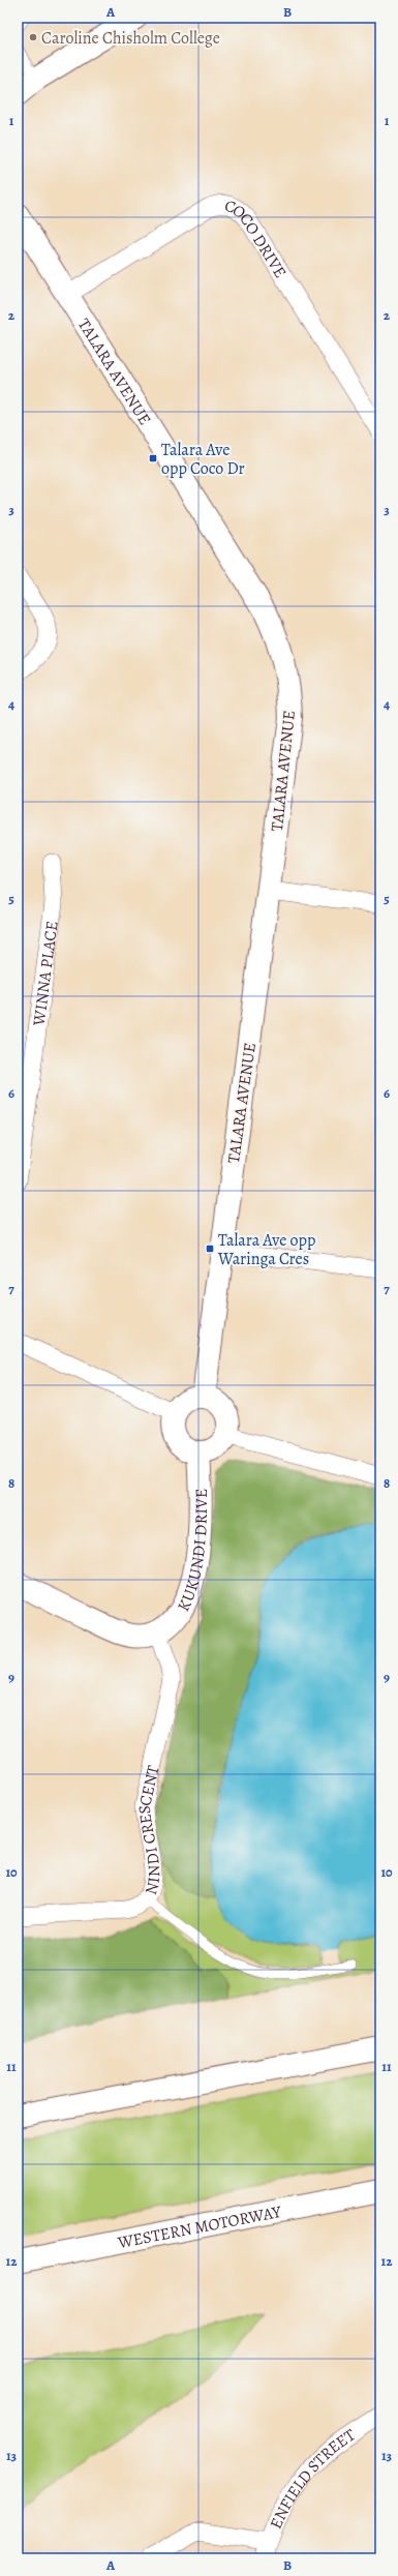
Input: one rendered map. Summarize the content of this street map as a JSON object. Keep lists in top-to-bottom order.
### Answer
{
  "streets": {
    "main road": ["TALARA AVENUE", "KUKUNDI DRIVE", "WESTERN MOTORWAY"],
    "street": [
      "COCO DRIVE",
      "WINNA PLACE",
      "NINDI CRESCENT",
      "ENFIELD STREET"
    ]
  },
  "crossings": [
    ["COCO DRIVE", "TALARA AVENUE"],
    ["TALARA AVENUE", "KUKUNDI DRIVE"],
    ["KUKUNDI DRIVE", "NINDI CRESCENT"]
  ],
  "places": {
    "other": ["Caroline Chisholm College"],
    "transit": ["Talara Ave opp Coco Dr", "Talara Ave opp Waringa Cres"]
  },
  "grid": {
    "columns": ["A", "B"],
    "rows": [
      "1",
      "2",
      "3",
      "4",
      "5",
      "6",
      "7",
      "8",
      "9",
      "10",
      "11",
      "12",
      "13"
    ]
  }
}
